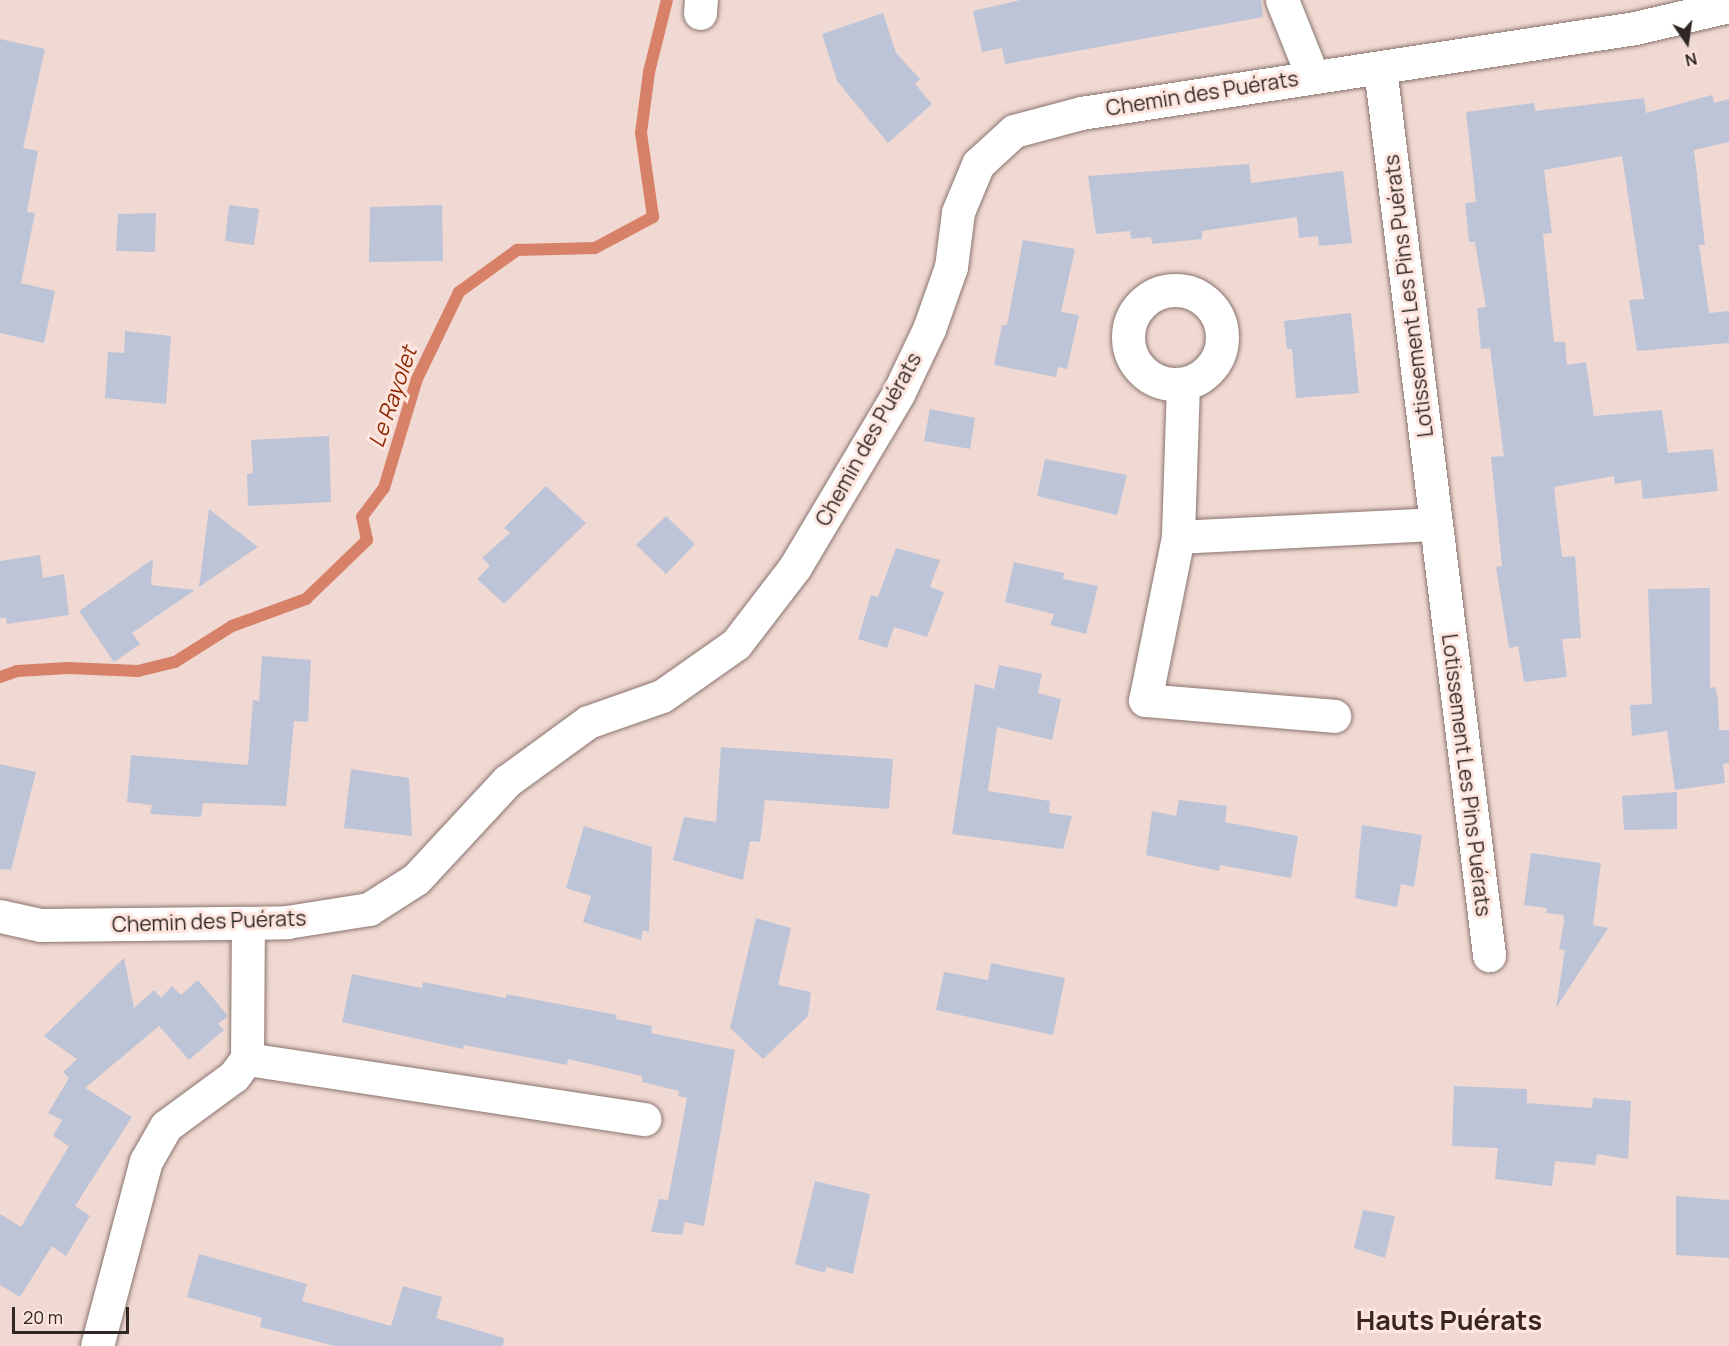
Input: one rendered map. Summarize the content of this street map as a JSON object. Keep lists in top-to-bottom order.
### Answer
{
  "streets": {
    "street": ["Chemin des Puérats", "Lotissement Les Pins Puérats"]
  },
  "crossings": [
    ["Chemin des Puérats", "Lotissement Les Pins Puérats"]
  ],
  "districts": ["Hauts Puérats"],
  "water": ["Le Rayolet"],
  "scale_bar": "20 m",
  "north": "bottom"
}
